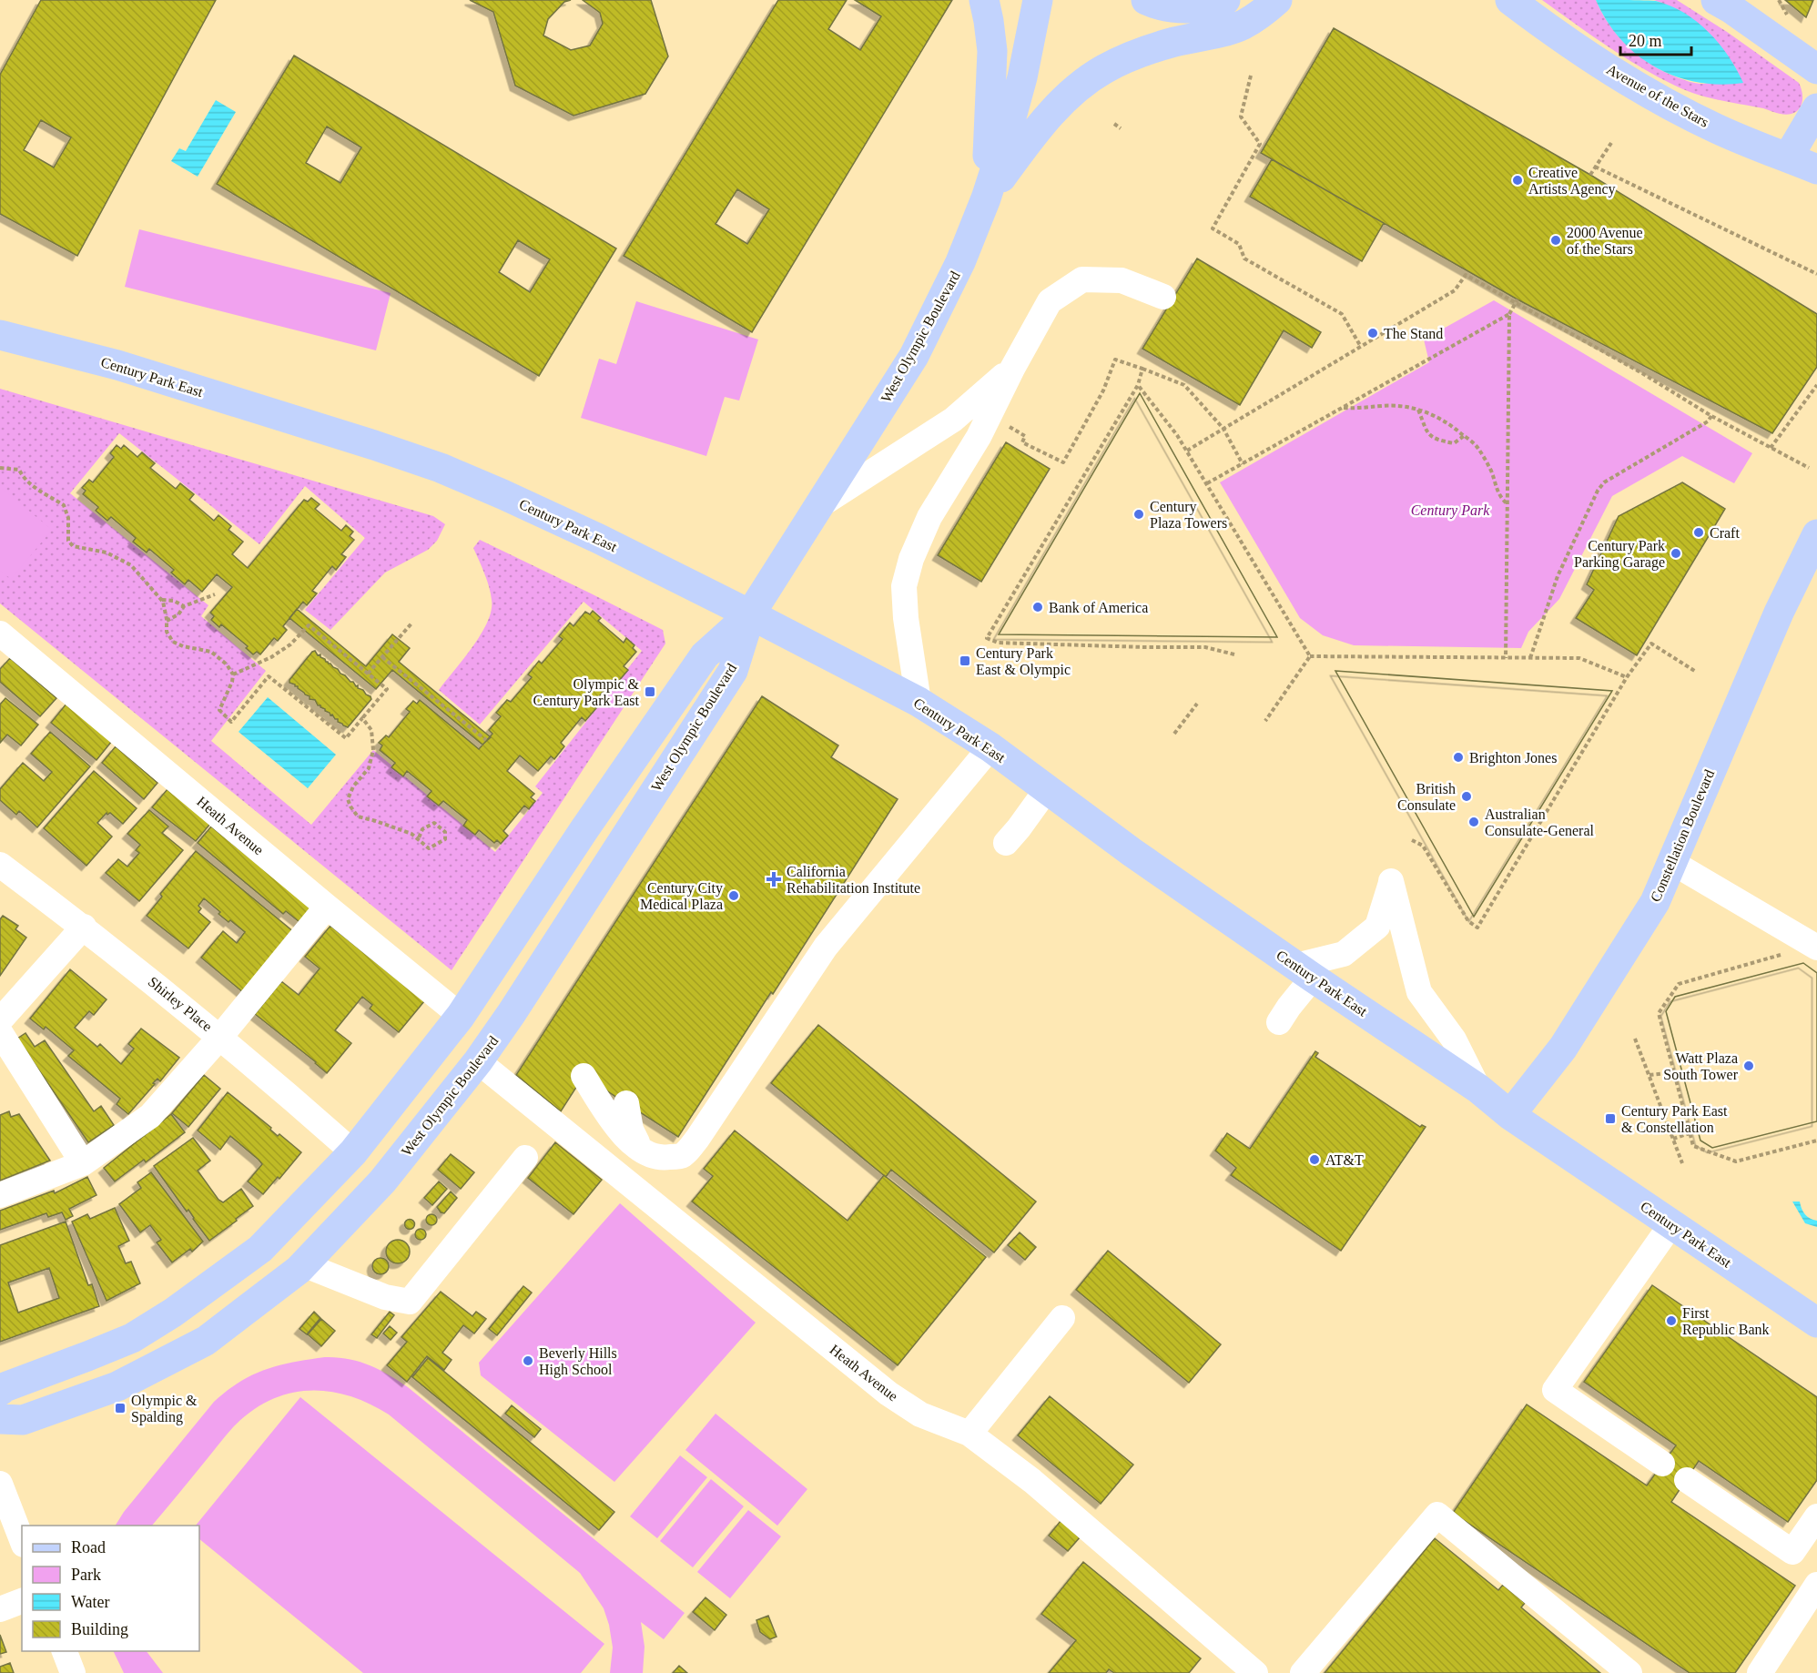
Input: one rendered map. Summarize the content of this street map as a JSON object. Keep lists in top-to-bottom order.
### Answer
{
  "streets": {
    "main road": [
      "Avenue of the Stars",
      "West Olympic Boulevard",
      "Century Park East",
      "Constellation Boulevard"
    ],
    "street": ["Heath Avenue", "Shirley Place"]
  },
  "crossings": [
    ["West Olympic Boulevard", "Century Park East"],
    ["West Olympic Boulevard", "Heath Avenue"],
    ["West Olympic Boulevard", "Shirley Place"],
    ["Century Park East", "Constellation Boulevard"]
  ],
  "parks": ["Century Park"],
  "places": {
    "other": [
      "Creative Artists Agency",
      "2000 Avenue of the Stars",
      "The Stand",
      "Century Plaza Towers",
      "Craft",
      "Century Park Parking Garage",
      "Bank of America",
      "Brighton Jones",
      "British Consulate",
      "Australian Consulate-General",
      "Century City Medical Plaza",
      "Watt Plaza South Tower",
      "AT&T",
      "First Republic Bank",
      "Beverly Hills High School"
    ],
    "transit": [
      "Century Park East & Olympic",
      "Olympic & Century Park East",
      "Century Park East & Constellation",
      "Olympic & Spalding"
    ],
    "health": ["California Rehabilitation Institute"]
  },
  "legend": [
    "Road",
    "Park",
    "Water",
    "Building"
  ],
  "scale_bar": "20 m"
}
